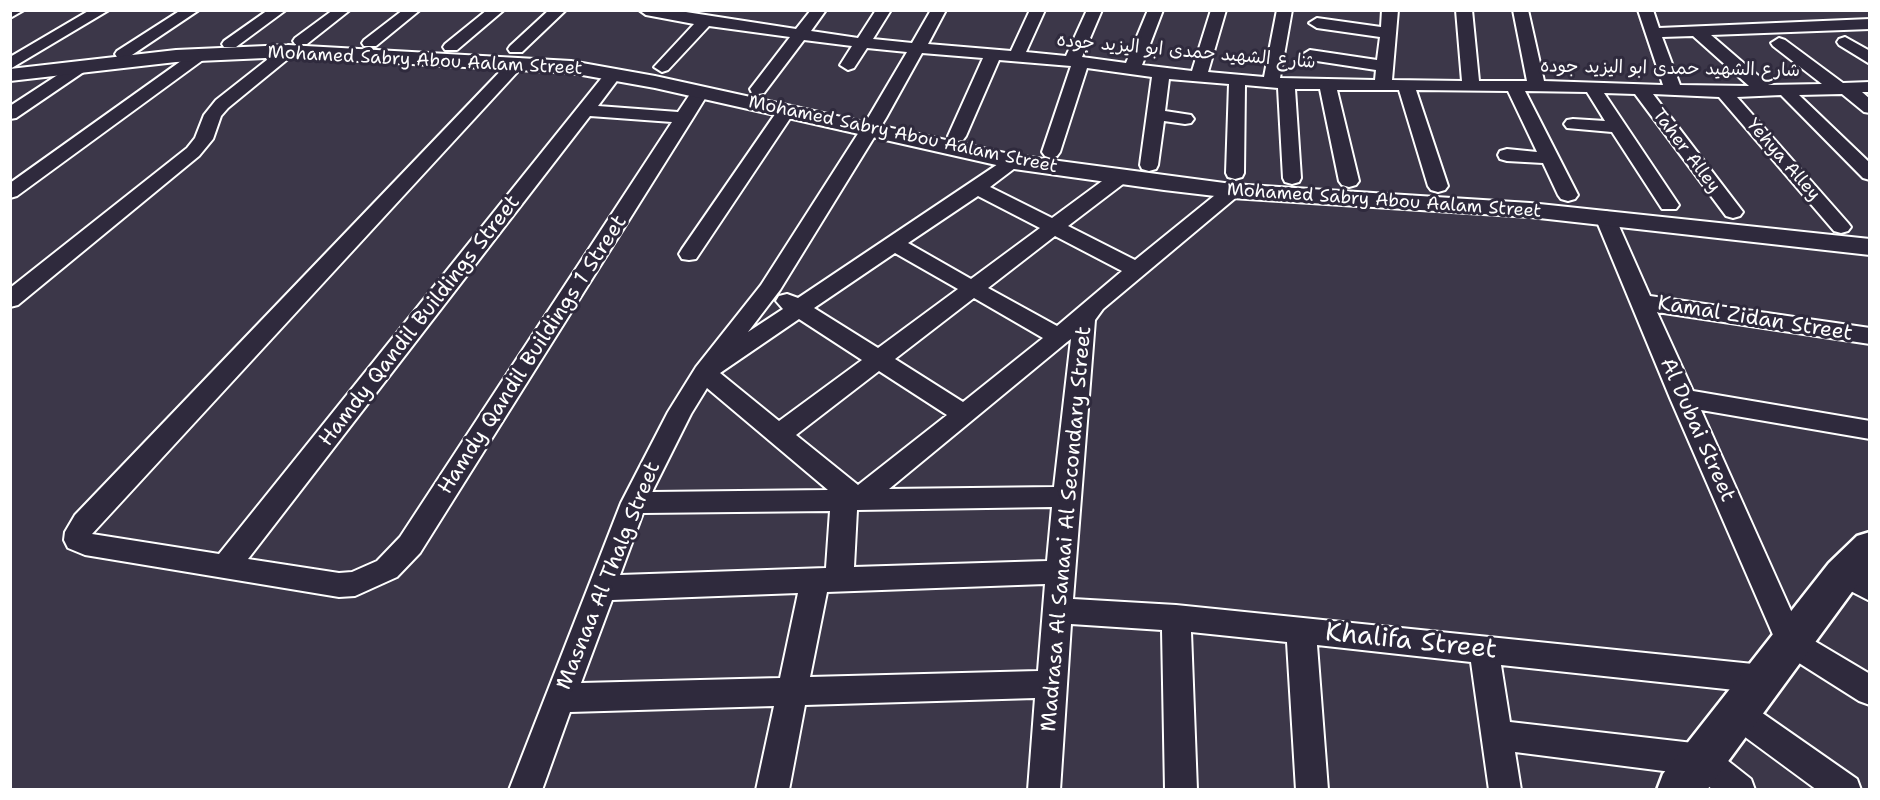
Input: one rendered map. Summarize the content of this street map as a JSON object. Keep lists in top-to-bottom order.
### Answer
{
  "streets": {
    "street": [
      "شارع الشهيد حمدى ابو اليزيد جوده",
      "Mohamed Sabry Abou Aalam Street",
      "Taher Alley",
      "Yehya Alley",
      "Kamal Zidan Street",
      "Hamdy Qandil Buildings Street",
      "Hamdy Qandil Buildings 1 Street",
      "Al Dubai Street",
      "Madrasa Al Sanaai Al Secondary Street",
      "Masnaa Al Thalg Street",
      "Khalifa Street"
    ]
  },
  "crossings": [
    ["شارع الشهيد حمدى ابو اليزيد جوده", "Taher Alley"],
    ["شارع الشهيد حمدى ابو اليزيد جوده", "Yehya Alley"],
    ["شارع الشهيد حمدى ابو اليزيد جوده", "Masnaa Al Thalg Street"],
    ["Mohamed Sabry Abou Aalam Street", "Taher Alley"],
    ["Mohamed Sabry Abou Aalam Street", "Yehya Alley"],
    ["Mohamed Sabry Abou Aalam Street", "Hamdy Qandil Buildings Street"],
    ["Mohamed Sabry Abou Aalam Street", "Hamdy Qandil Buildings 1 Street"],
    ["Mohamed Sabry Abou Aalam Street", "Al Dubai Street"],
    ["Mohamed Sabry Abou Aalam Street", "Madrasa Al Sanaai Al Secondary Street"],
    ["Mohamed Sabry Abou Aalam Street", "Masnaa Al Thalg Street"],
    ["Kamal Zidan Street", "Al Dubai Street"],
    ["Hamdy Qandil Buildings Street", "Hamdy Qandil Buildings 1 Street"],
    ["Madrasa Al Sanaai Al Secondary Street", "Khalifa Street"]
  ]
}
